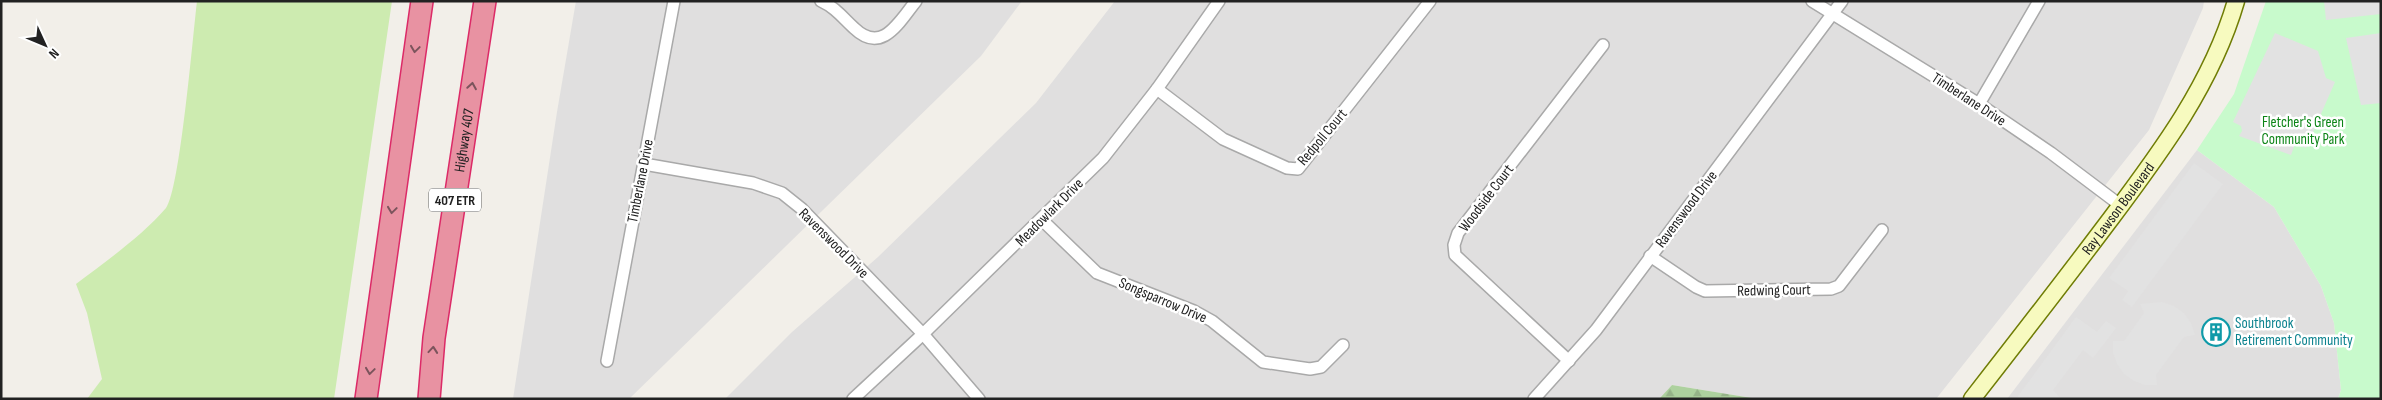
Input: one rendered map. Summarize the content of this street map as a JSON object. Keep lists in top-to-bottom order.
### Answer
{
  "streets": {
    "highway": ["Highway 407", "407 ETR"],
    "street": [
      "Timberlane Drive",
      "Redpoll Court",
      "Woodside Court",
      "Ray Lawson Boulevard",
      "Ravenswood Drive",
      "Meadowlark Drive",
      "Redwing Court",
      "Songsparrow Drive"
    ]
  },
  "crossings": [
    ["Timberlane Drive", "Ray Lawson Boulevard"],
    ["Timberlane Drive", "Ravenswood Drive"],
    ["Redpoll Court", "Meadowlark Drive"],
    ["Woodside Court", "Ravenswood Drive"],
    ["Ravenswood Drive", "Meadowlark Drive"],
    ["Ravenswood Drive", "Redwing Court"],
    ["Meadowlark Drive", "Songsparrow Drive"]
  ],
  "parks": ["Fletcher's Green Community Park"],
  "places": {
    "building": ["Southbrook Retirement Community"]
  },
  "north": "bottom right"
}
